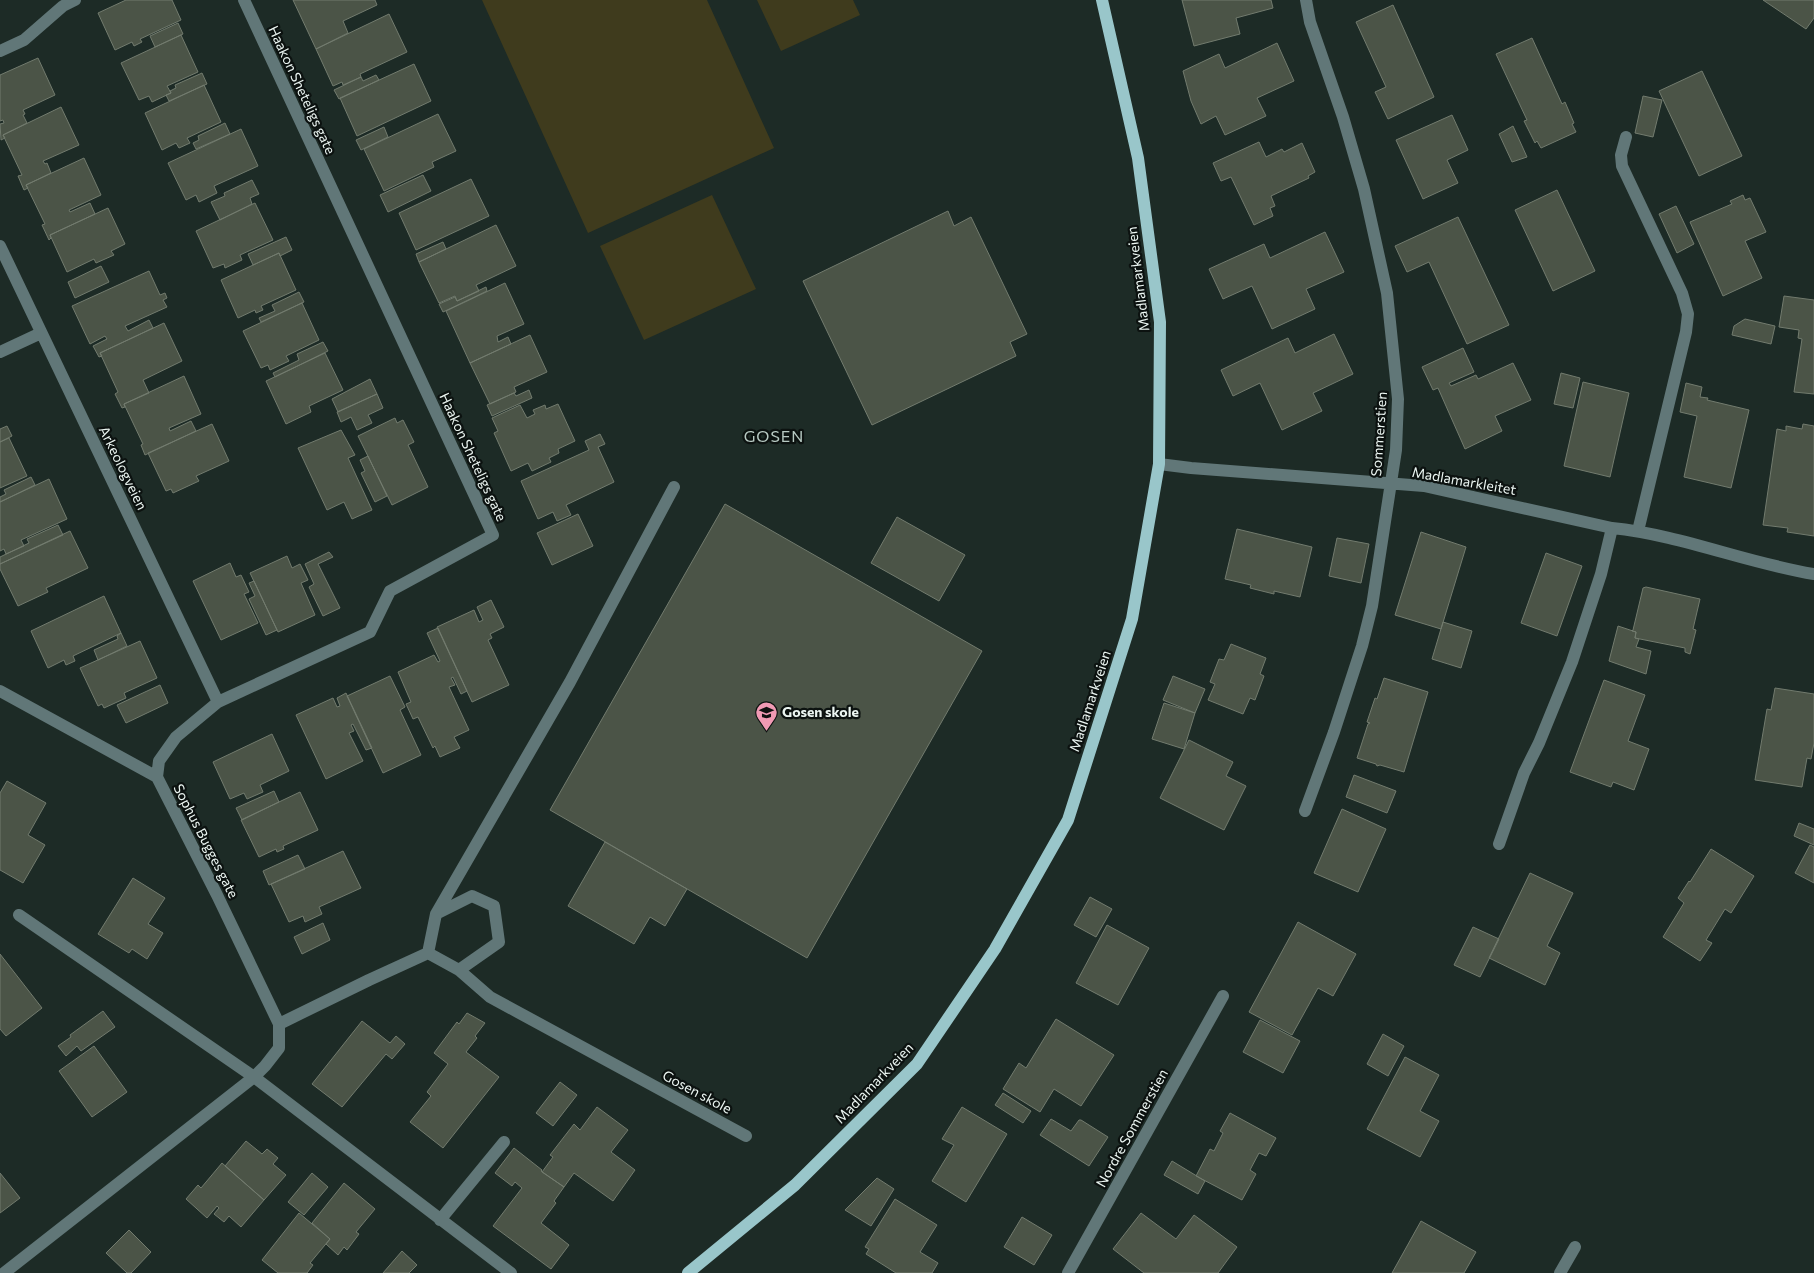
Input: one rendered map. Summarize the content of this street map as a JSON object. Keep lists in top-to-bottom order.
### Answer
{
  "streets": {
    "main road": ["Madlamarkveien"],
    "street": [
      "Haakon Sheteligs gate",
      "Sommerstien",
      "Arkeologveien",
      "Madlamarkleitet",
      "Sophus Bugges gate",
      "Gosen skole",
      "Nordre Sommerstien"
    ]
  },
  "crossings": [
    ["Haakon Sheteligs gate", "Arkeologveien"],
    ["Haakon Sheteligs gate", "Sophus Bugges gate"],
    ["Madlamarkveien", "Madlamarkleitet"],
    ["Sommerstien", "Madlamarkleitet"]
  ],
  "districts": ["GOSEN"],
  "places": {
    "school or university": ["Gosen skole"]
  }
}
